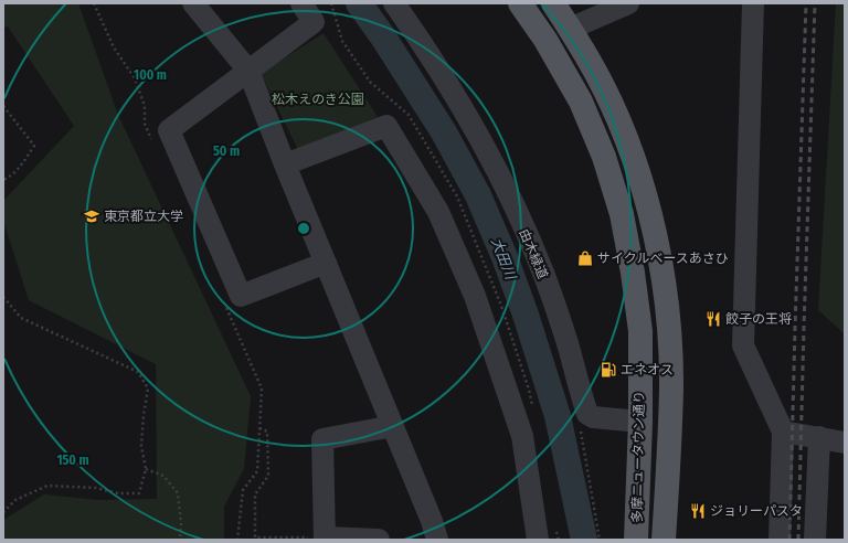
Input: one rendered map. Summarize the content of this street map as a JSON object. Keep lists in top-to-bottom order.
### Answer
{
  "streets": {
    "main road": ["多摩ニュータウン通り"]
  },
  "water": ["大田川"],
  "parks": ["松木えのき公園"],
  "places": {
    "school or university": ["東京都立大学"],
    "shop": ["サイクルベースあさひ"],
    "restaurant": ["餃子の王将", "ジョリーパスタ"],
    "fuel station": ["エネオス"]
  },
  "rings": ["100 m", "50 m", "150 m"]
}
